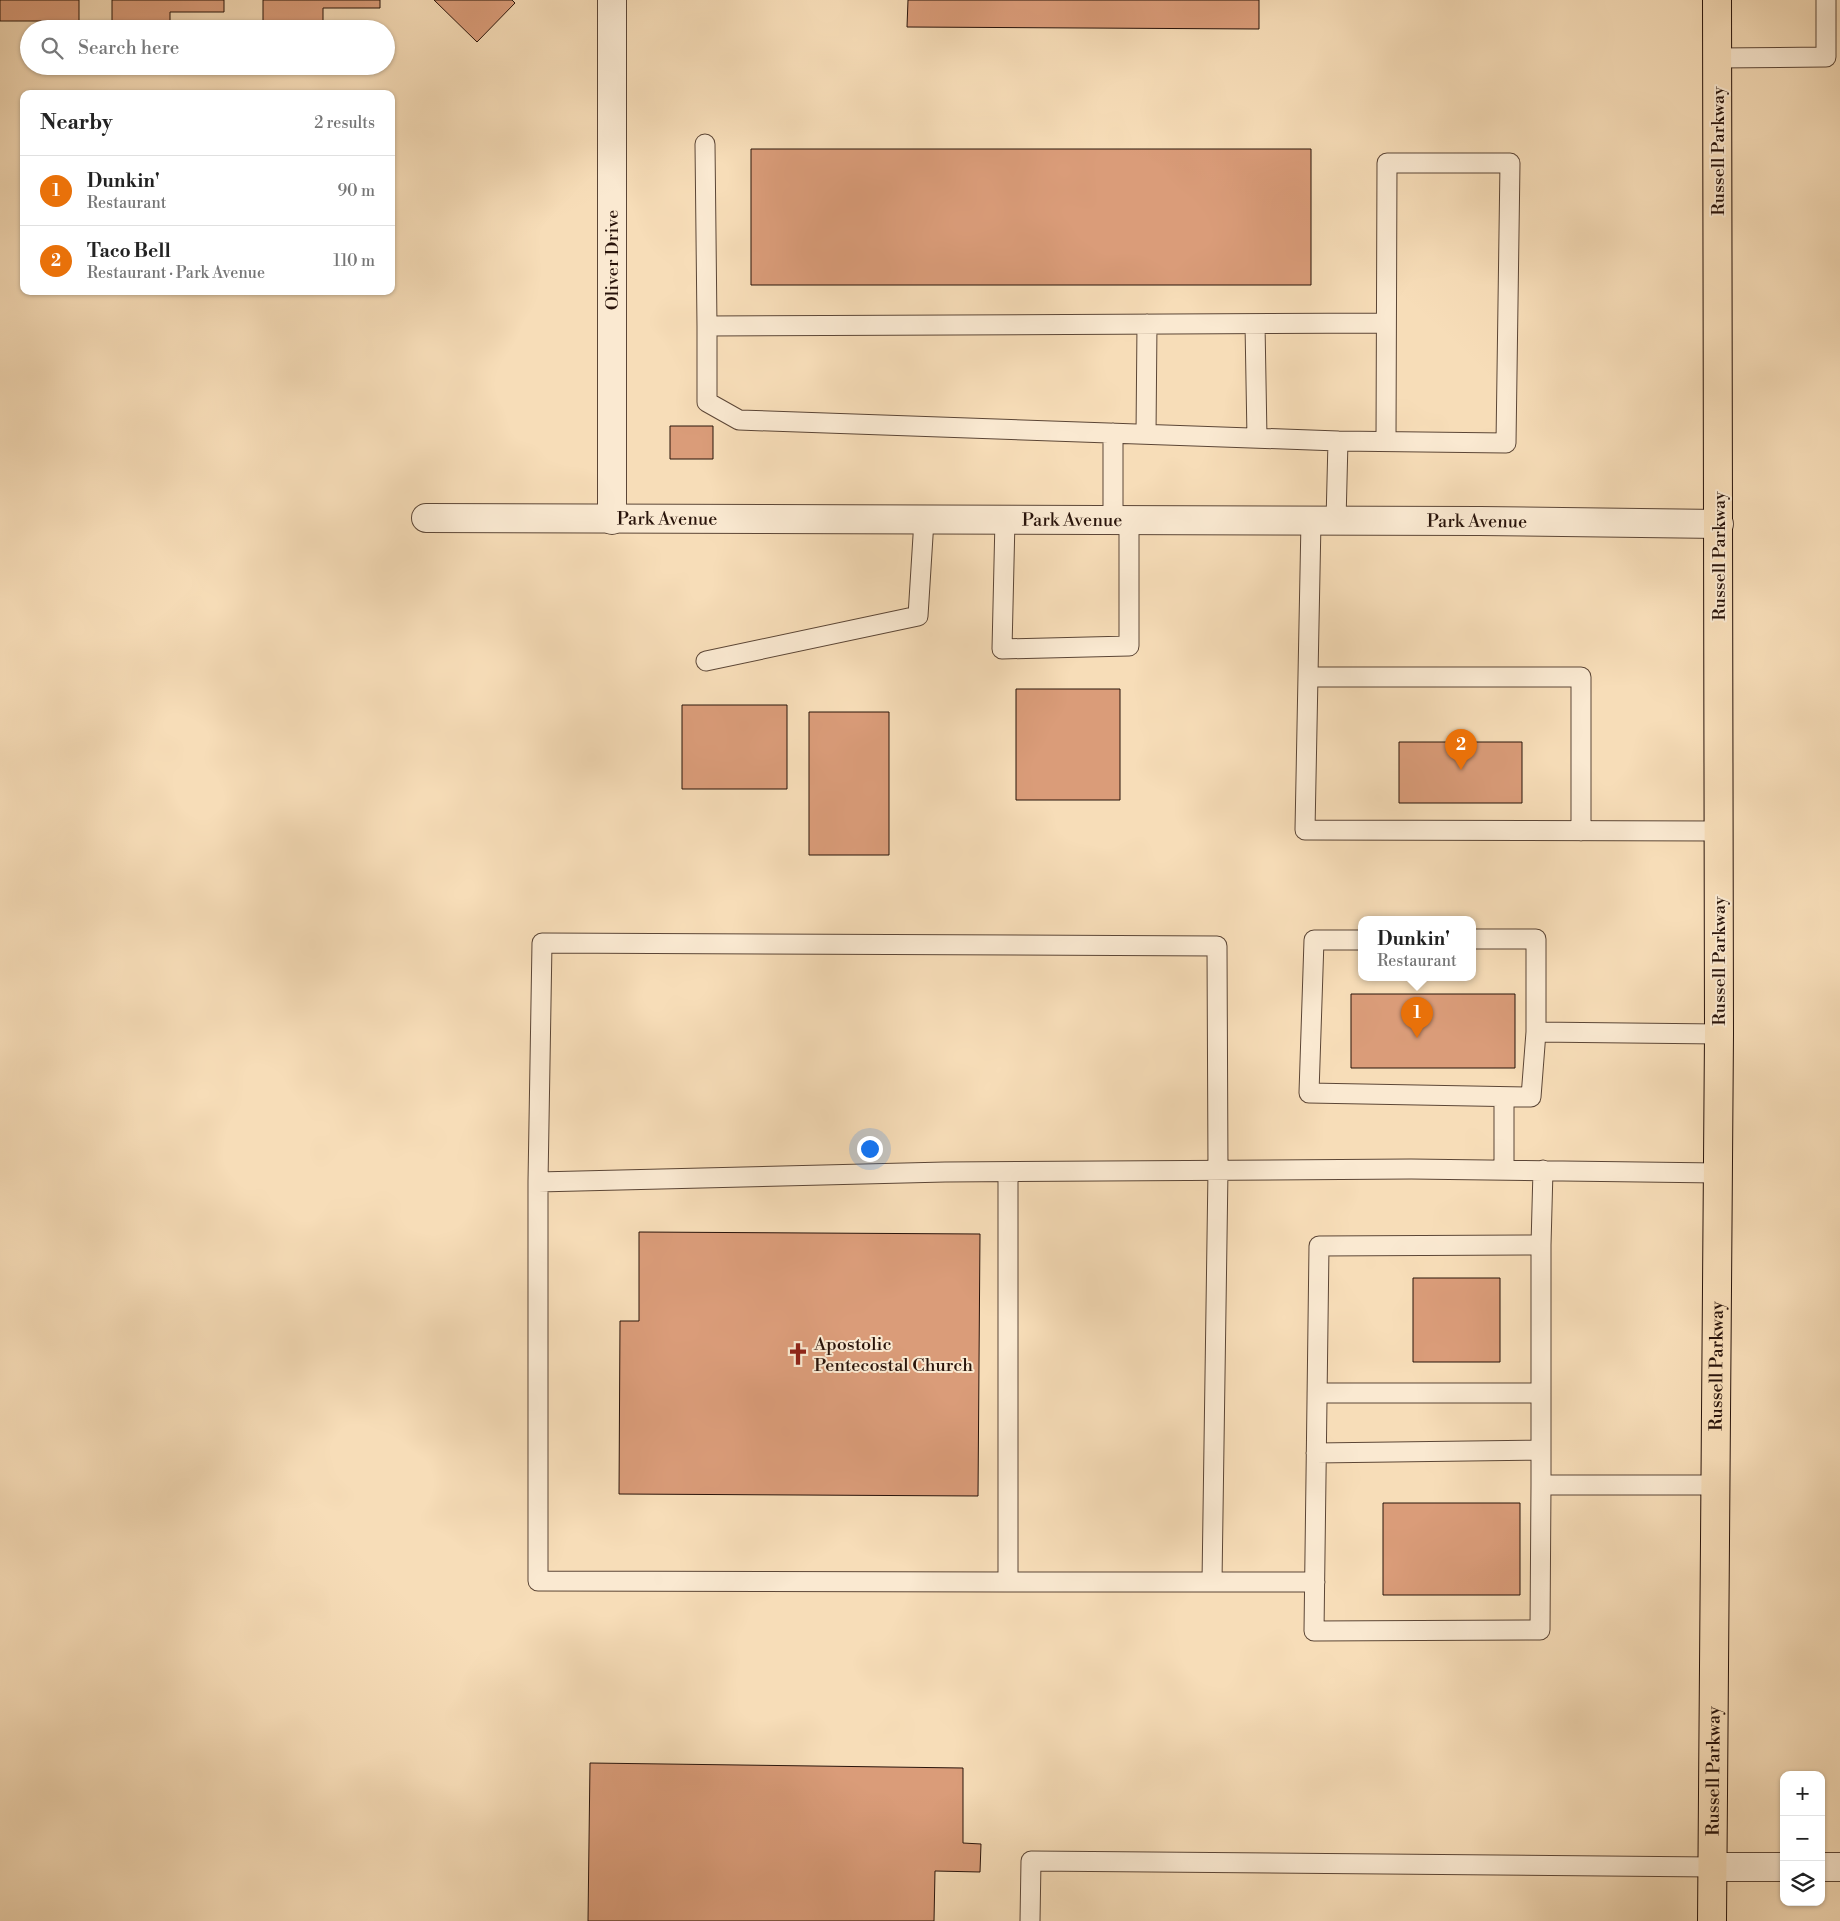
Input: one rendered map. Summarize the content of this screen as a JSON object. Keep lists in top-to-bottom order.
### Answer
{
  "streets": {
    "main road": ["Russell Parkway"],
    "street": ["Oliver Drive", "Park Avenue"]
  },
  "crossings": [
    ["Russell Parkway", "Park Avenue"],
    ["Oliver Drive", "Park Avenue"]
  ],
  "places": {
    "church": ["Apostolic Pentecostal Church"]
  },
  "page": {
    "search": "Search here",
    "heading": ["Nearby", "2 results"],
    "list": [
      {
        "mark": "1",
        "name": "Dunkin'",
        "note": "Restaurant",
        "value": "90 m"
      },
      {
        "mark": "2",
        "name": "Taco Bell",
        "note": "Restaurant · Park Avenue",
        "value": "110 m"
      }
    ],
    "pins": ["2", "1"],
    "popup": ["Dunkin'", "Restaurant"],
    "map_buttons": ["+", "−"]
  }
}
